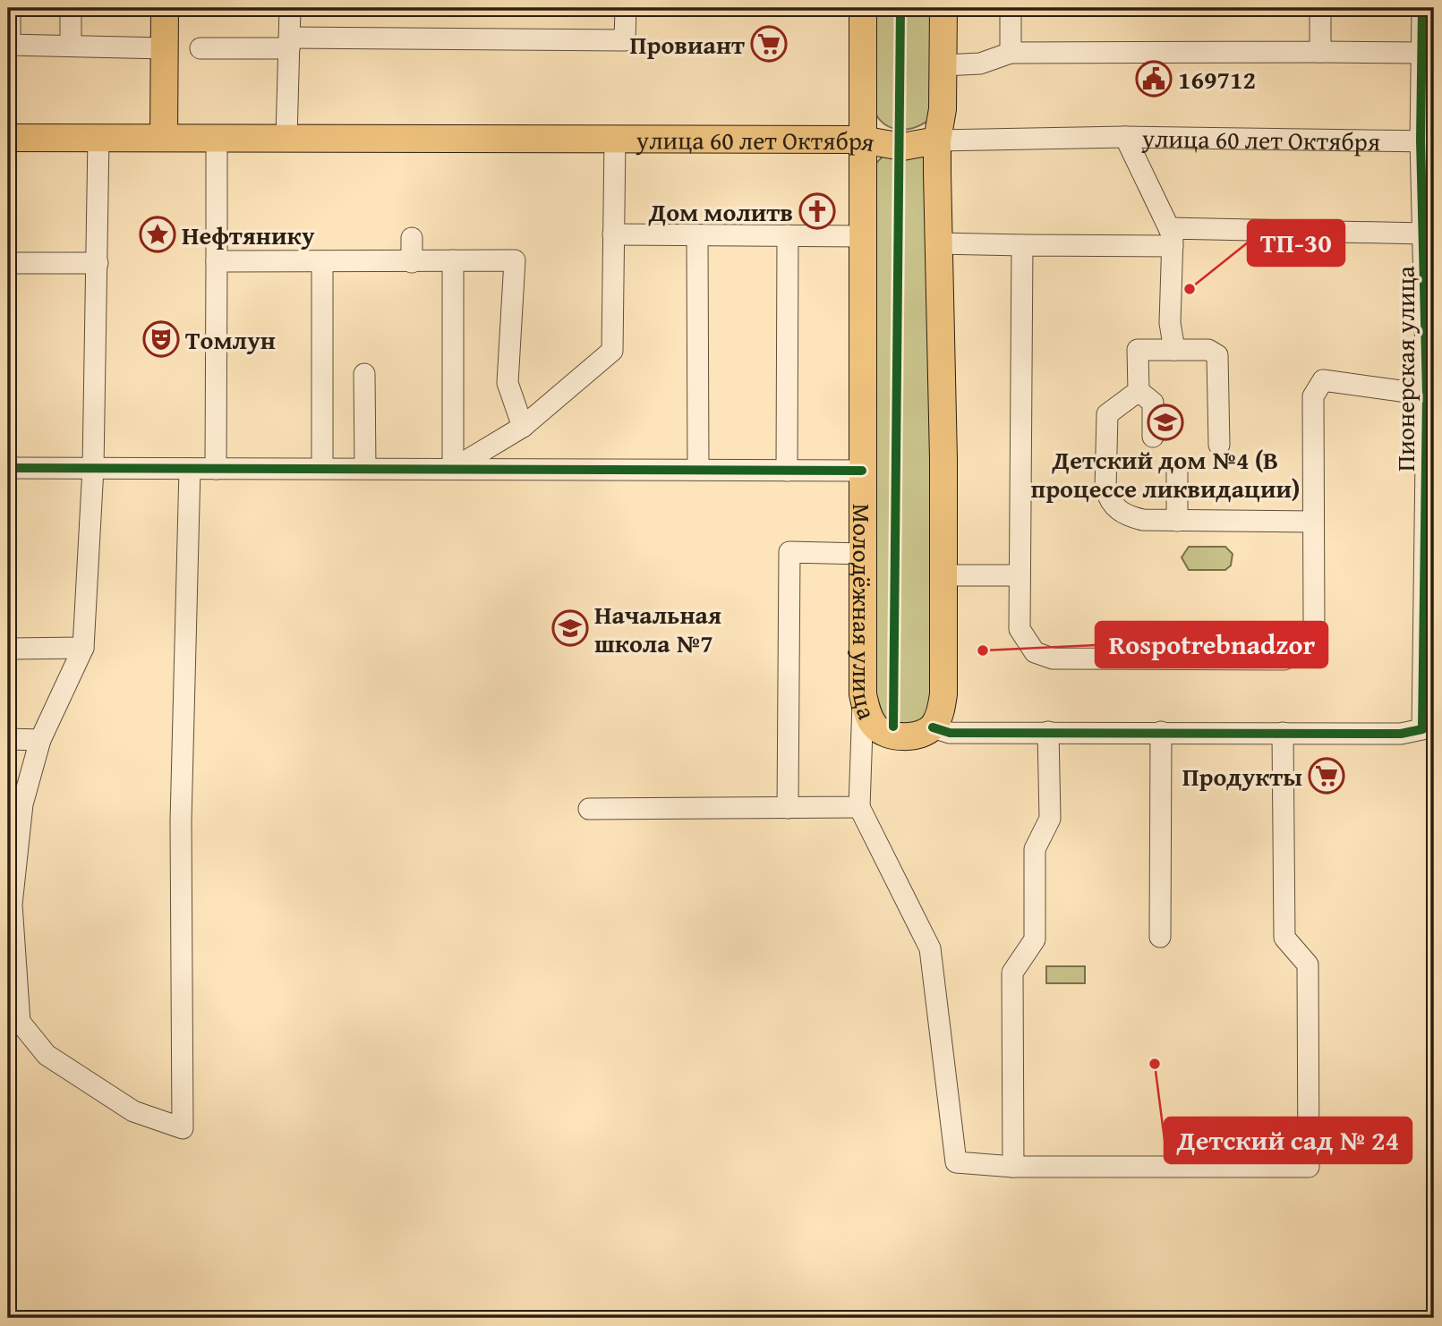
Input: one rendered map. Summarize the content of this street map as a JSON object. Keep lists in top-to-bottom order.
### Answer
{
  "streets": {
    "main road": ["улица 60 лет Октября", "Молодёжная улица"],
    "street": ["Пионерская улица"]
  },
  "crossings": [
    ["улица 60 лет Октября", "Пионерская улица"],
    ["улица 60 лет Октября", "Молодёжная улица"]
  ],
  "places": {
    "supermarket": ["Провиант", "Продукты"],
    "public building": ["169712"],
    "church": ["Дом молитв"],
    "place": ["Нефтянику"],
    "other": ["ТП-30", "Rospotrebnadzor", "Детский сад № 24"],
    "theatre": ["Томлун"],
    "school or university": ["Детский дом №4 (В процессе ликвидации)", "Начальная школа №7"]
  }
}
